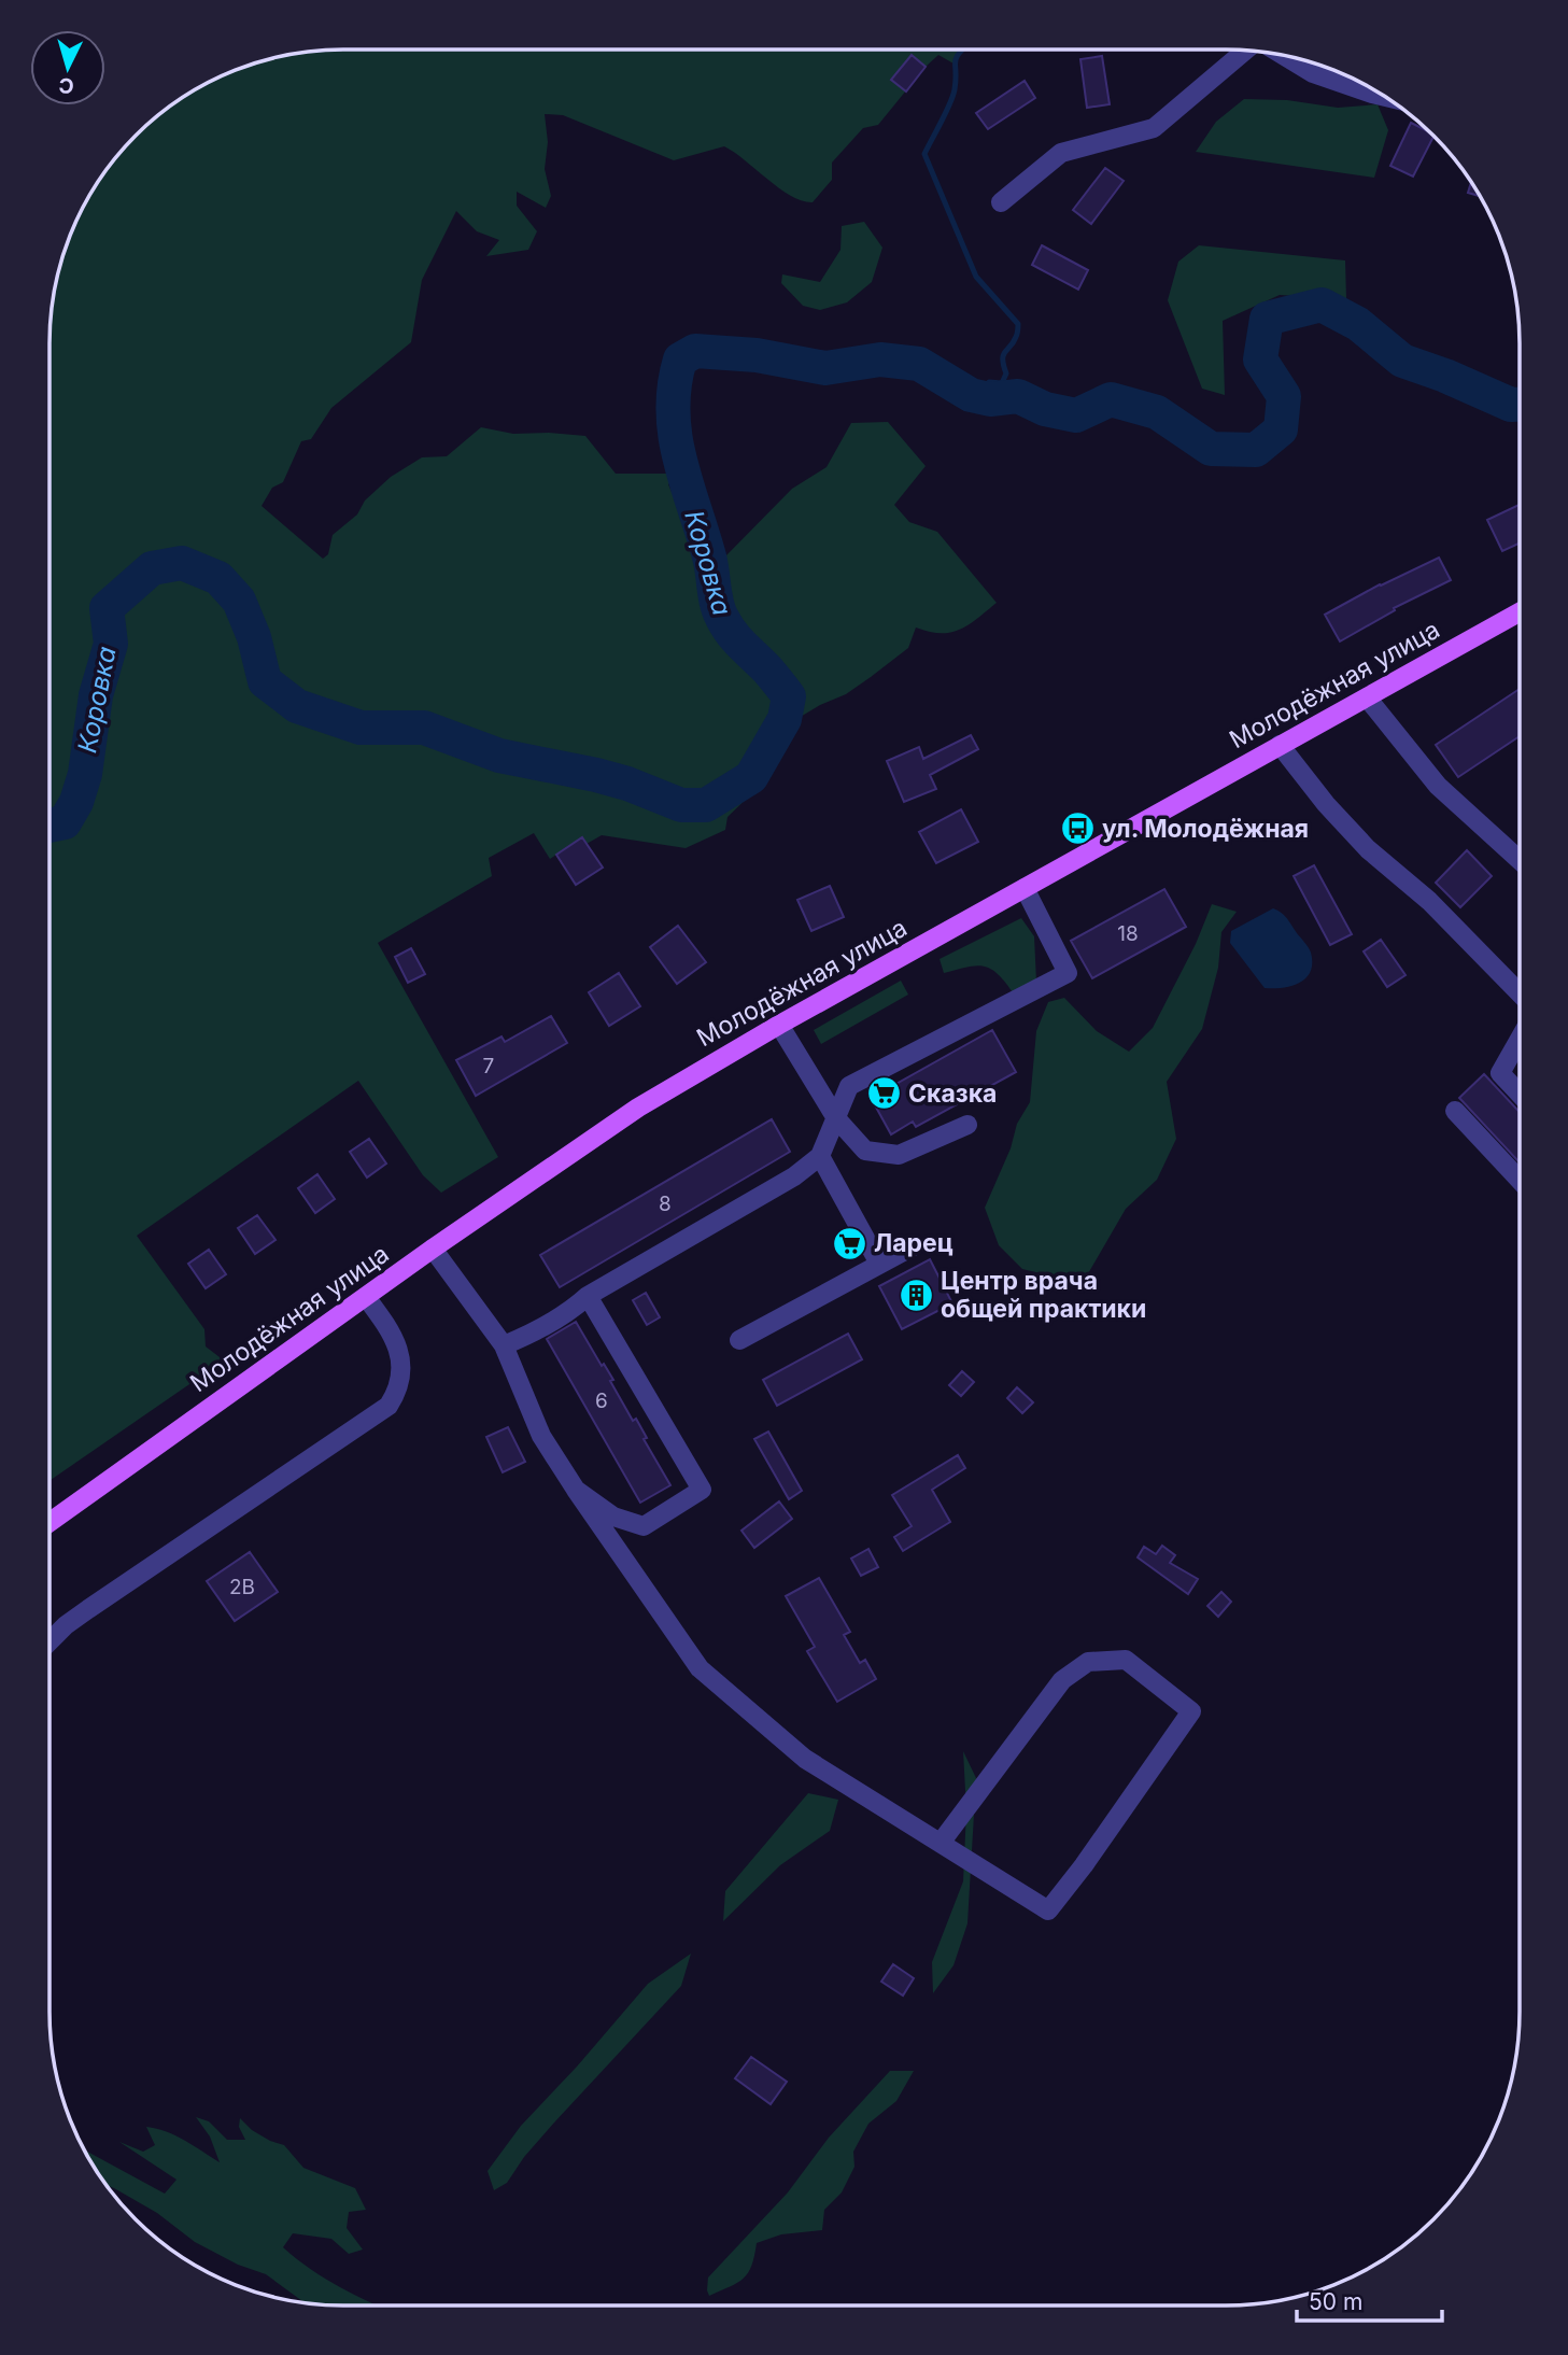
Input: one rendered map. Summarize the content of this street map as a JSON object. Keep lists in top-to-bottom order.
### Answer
{
  "streets": {
    "main road": ["Молодёжная улица"]
  },
  "water": ["Коровка"],
  "places": {
    "bus stop": ["ул. Молодёжная"],
    "supermarket": ["Сказка", "Ларец"],
    "building": ["Центр врача общей практики"]
  },
  "house_numbers": [
    "18",
    "7",
    "8",
    "6",
    "2В"
  ],
  "scale_bar": "50 m",
  "north": "bottom"
}
